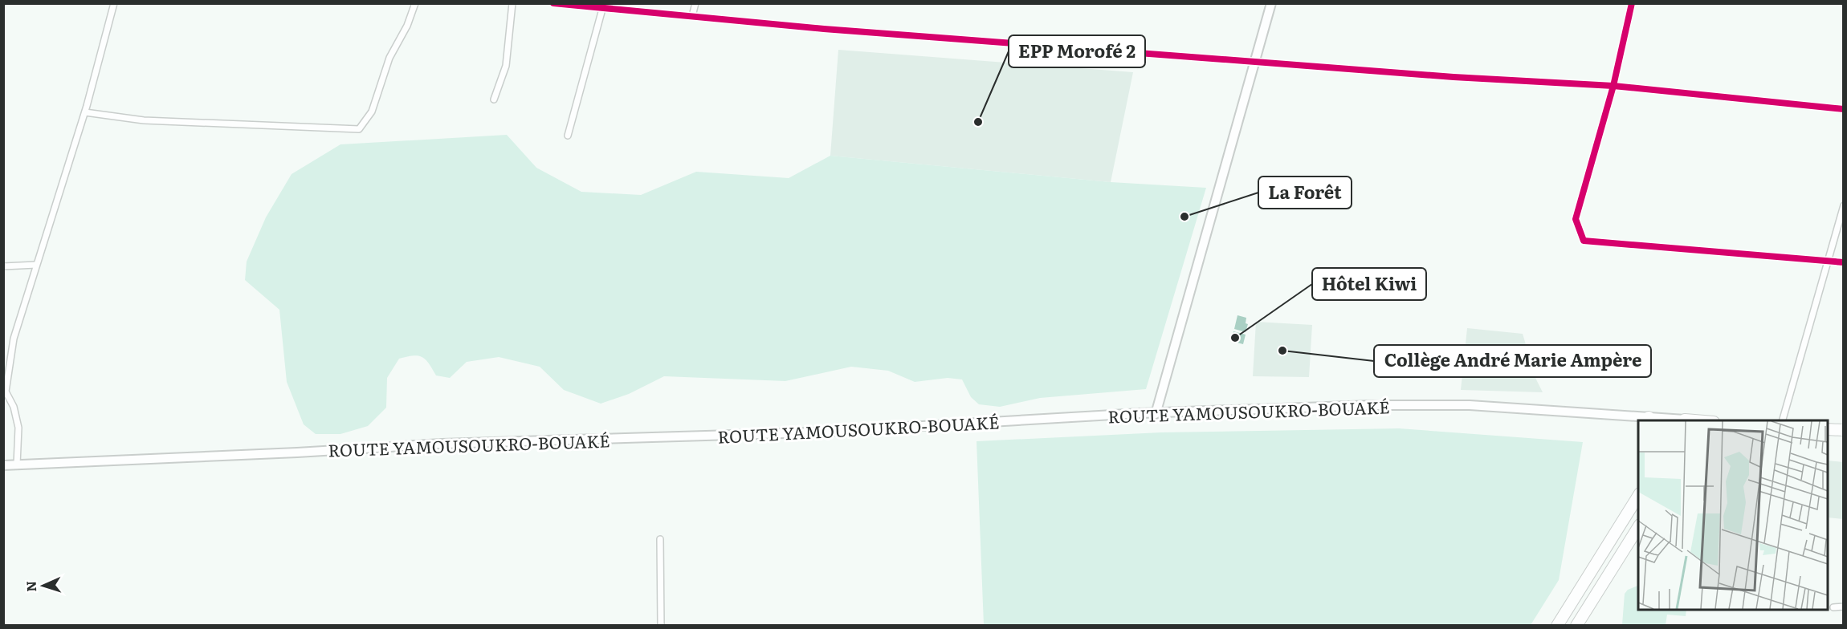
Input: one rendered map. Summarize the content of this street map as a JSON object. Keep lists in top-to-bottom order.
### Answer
{
  "streets": {
    "main road": ["ROUTE YAMOUSOUKRO-BOUAKÉ"]
  },
  "places": [
    "EPP Morofé 2",
    "La Forêt",
    "Hôtel Kiwi",
    "Collège André Marie Ampère"
  ],
  "north": "left"
}
